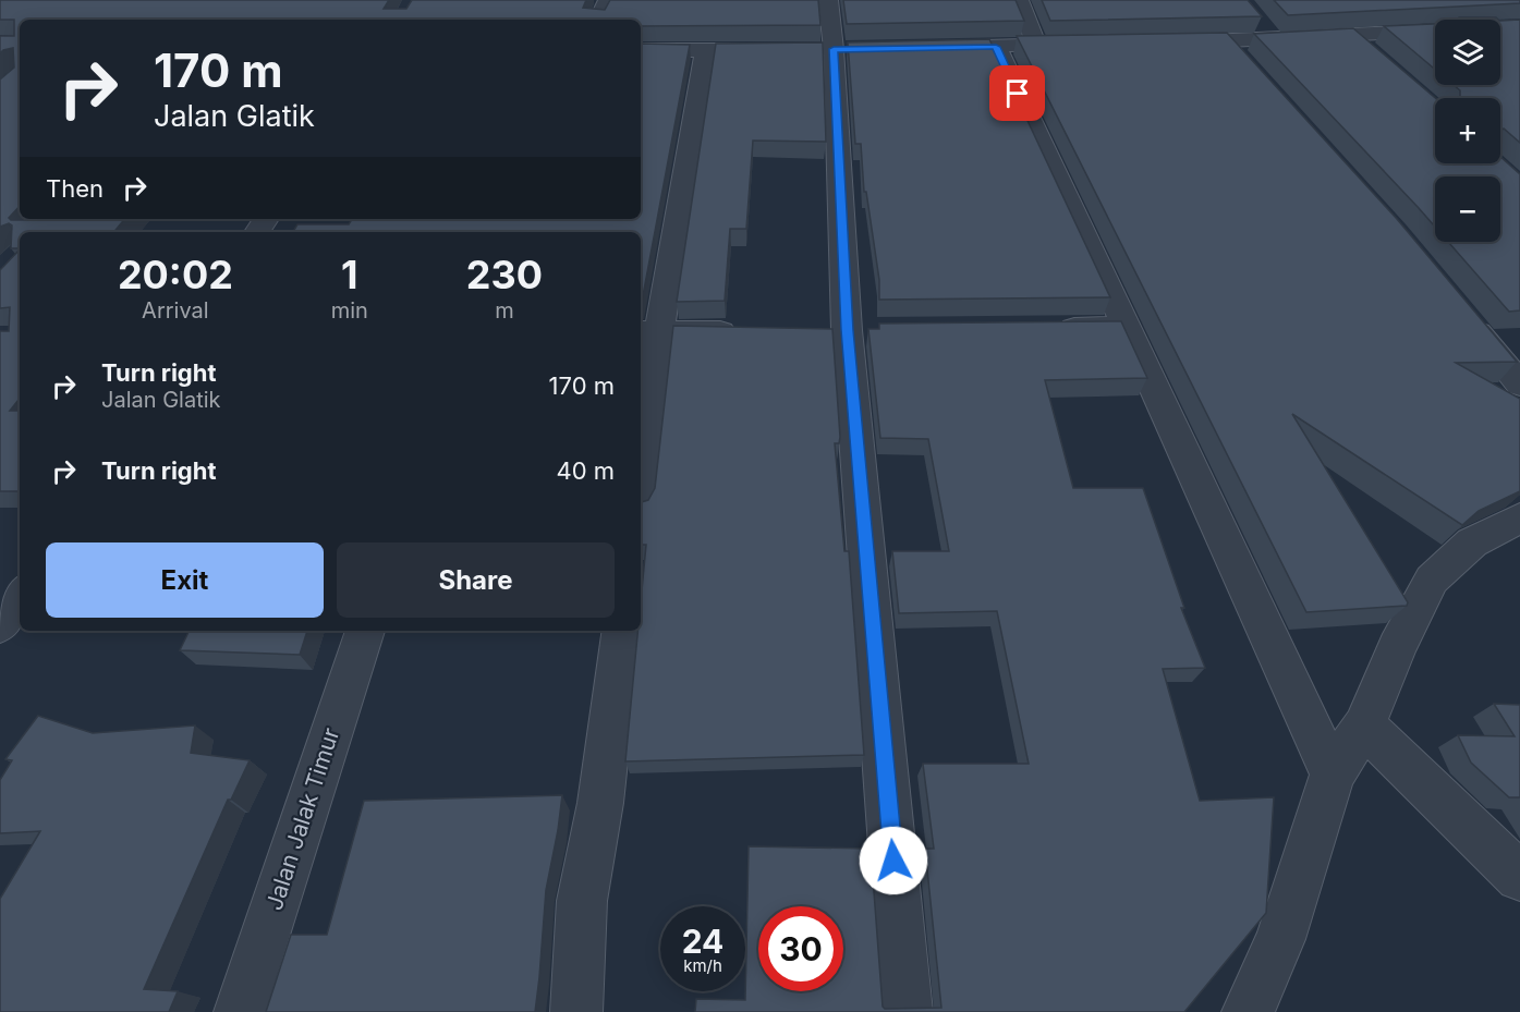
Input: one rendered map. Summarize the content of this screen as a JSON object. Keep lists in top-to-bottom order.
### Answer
{
  "streets": {
    "street": ["Jalan Jalak Timur"]
  },
  "page": {
    "map_buttons": ["+", "−"],
    "turn": ["170 m", "Jalan Glatik"],
    "then": "Then",
    "eta": [
      "20:02",
      "Arrival",
      "1",
      "min",
      "230",
      "m"
    ],
    "list": [
      {
        "name": "Turn right",
        "note": "Jalan Glatik",
        "value": "170 m"
      },
      {
        "name": "Turn right",
        "value": "40 m"
      }
    ],
    "buttons": ["Exit", "Share"],
    "speed": "24 km/h",
    "limit": "30"
  }
}
